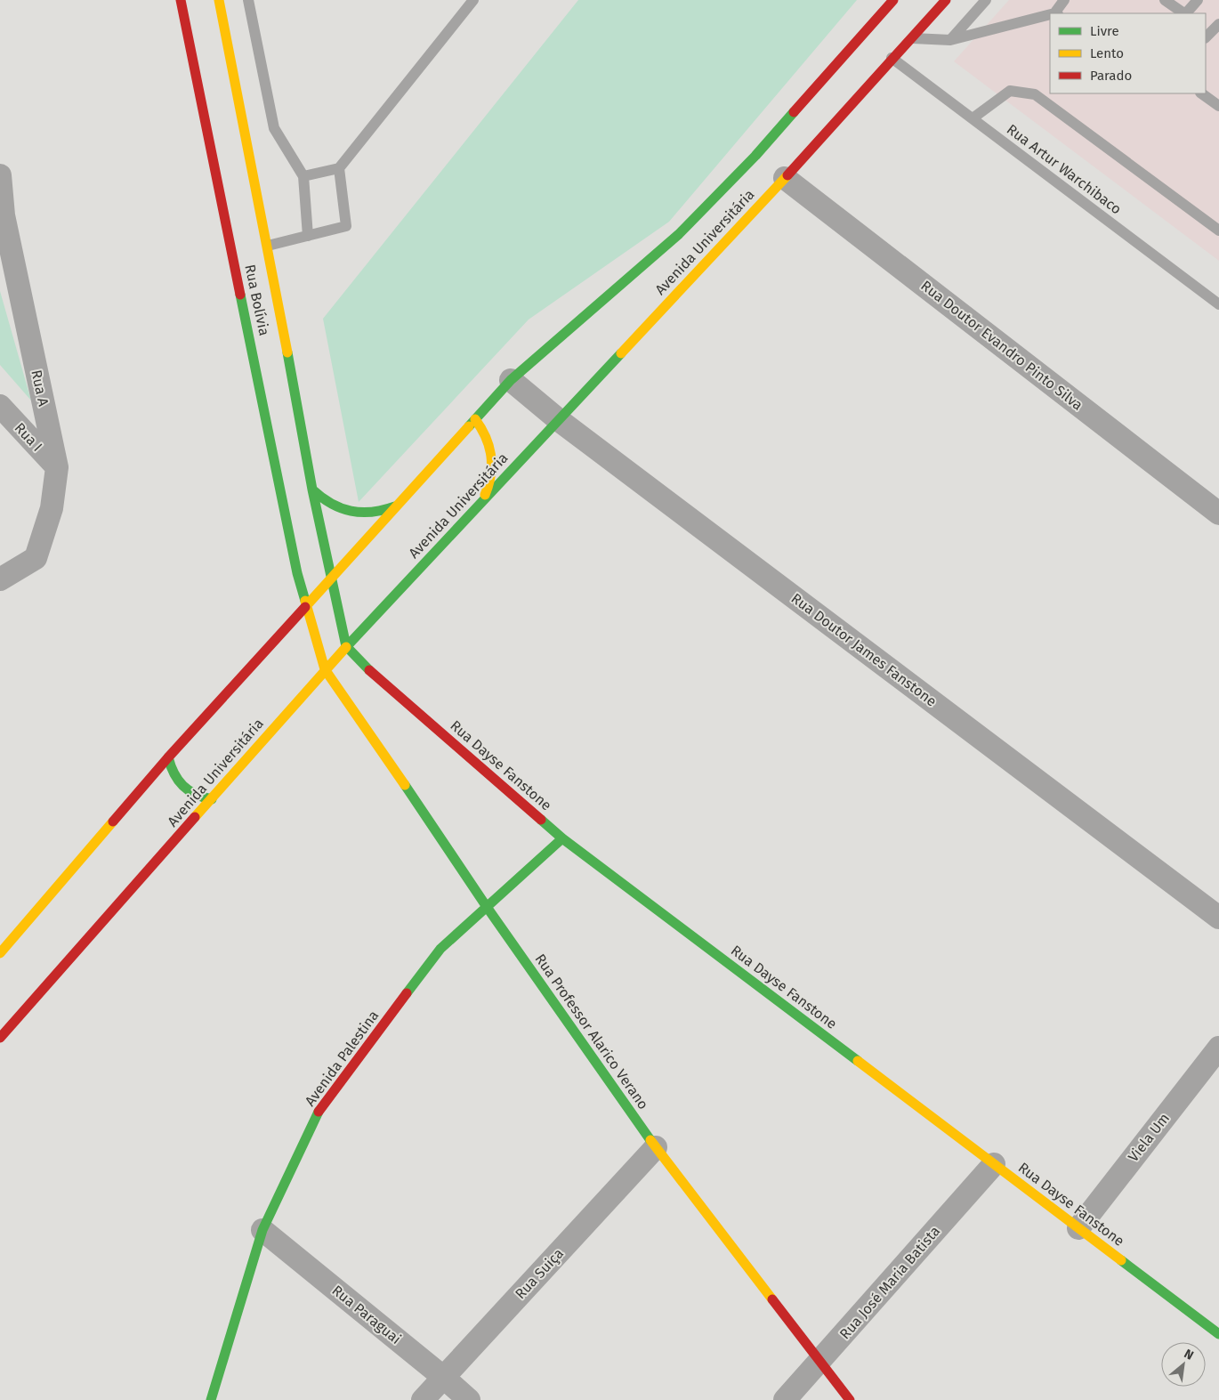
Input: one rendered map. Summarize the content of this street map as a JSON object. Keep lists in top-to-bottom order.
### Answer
{
  "streets": {
    "main road": [
      "Avenida Universitária",
      "Rua Bolívia",
      "Rua Dayse Fanstone",
      "Rua Professor Alarico Verano",
      "Avenida Palestina"
    ],
    "street": [
      "Rua Doutor Evandro Pinto Silva",
      "Rua A",
      "Rua I",
      "Rua Doutor James Fanstone",
      "Viela Um",
      "Rua Suiça",
      "Rua José Maria Batista",
      "Rua Paraguai"
    ],
    "lane": ["Rua Artur Warchibaco"]
  },
  "crossings": [
    ["Rua Artur Warchibaco", "Avenida Universitária"],
    ["Avenida Universitária", "Rua Bolívia"],
    ["Avenida Universitária", "Rua Doutor Evandro Pinto Silva"],
    ["Avenida Universitária", "Rua Doutor James Fanstone"],
    ["Avenida Universitária", "Rua Dayse Fanstone"],
    ["Avenida Universitária", "Rua Professor Alarico Verano"],
    ["Rua Bolívia", "Rua Dayse Fanstone"],
    ["Rua Bolívia", "Rua Professor Alarico Verano"],
    ["Rua A", "Rua I"],
    ["Rua Dayse Fanstone", "Avenida Palestina"],
    ["Rua Dayse Fanstone", "Viela Um"],
    ["Rua Dayse Fanstone", "Rua José Maria Batista"],
    ["Rua Professor Alarico Verano", "Avenida Palestina"],
    ["Rua Professor Alarico Verano", "Rua Suiça"],
    ["Rua Professor Alarico Verano", "Rua José Maria Batista"],
    ["Avenida Palestina", "Rua Paraguai"],
    ["Rua Suiça", "Rua Paraguai"]
  ],
  "legend": ["Livre", "Lento", "Parado"],
  "north": "top right"
}
